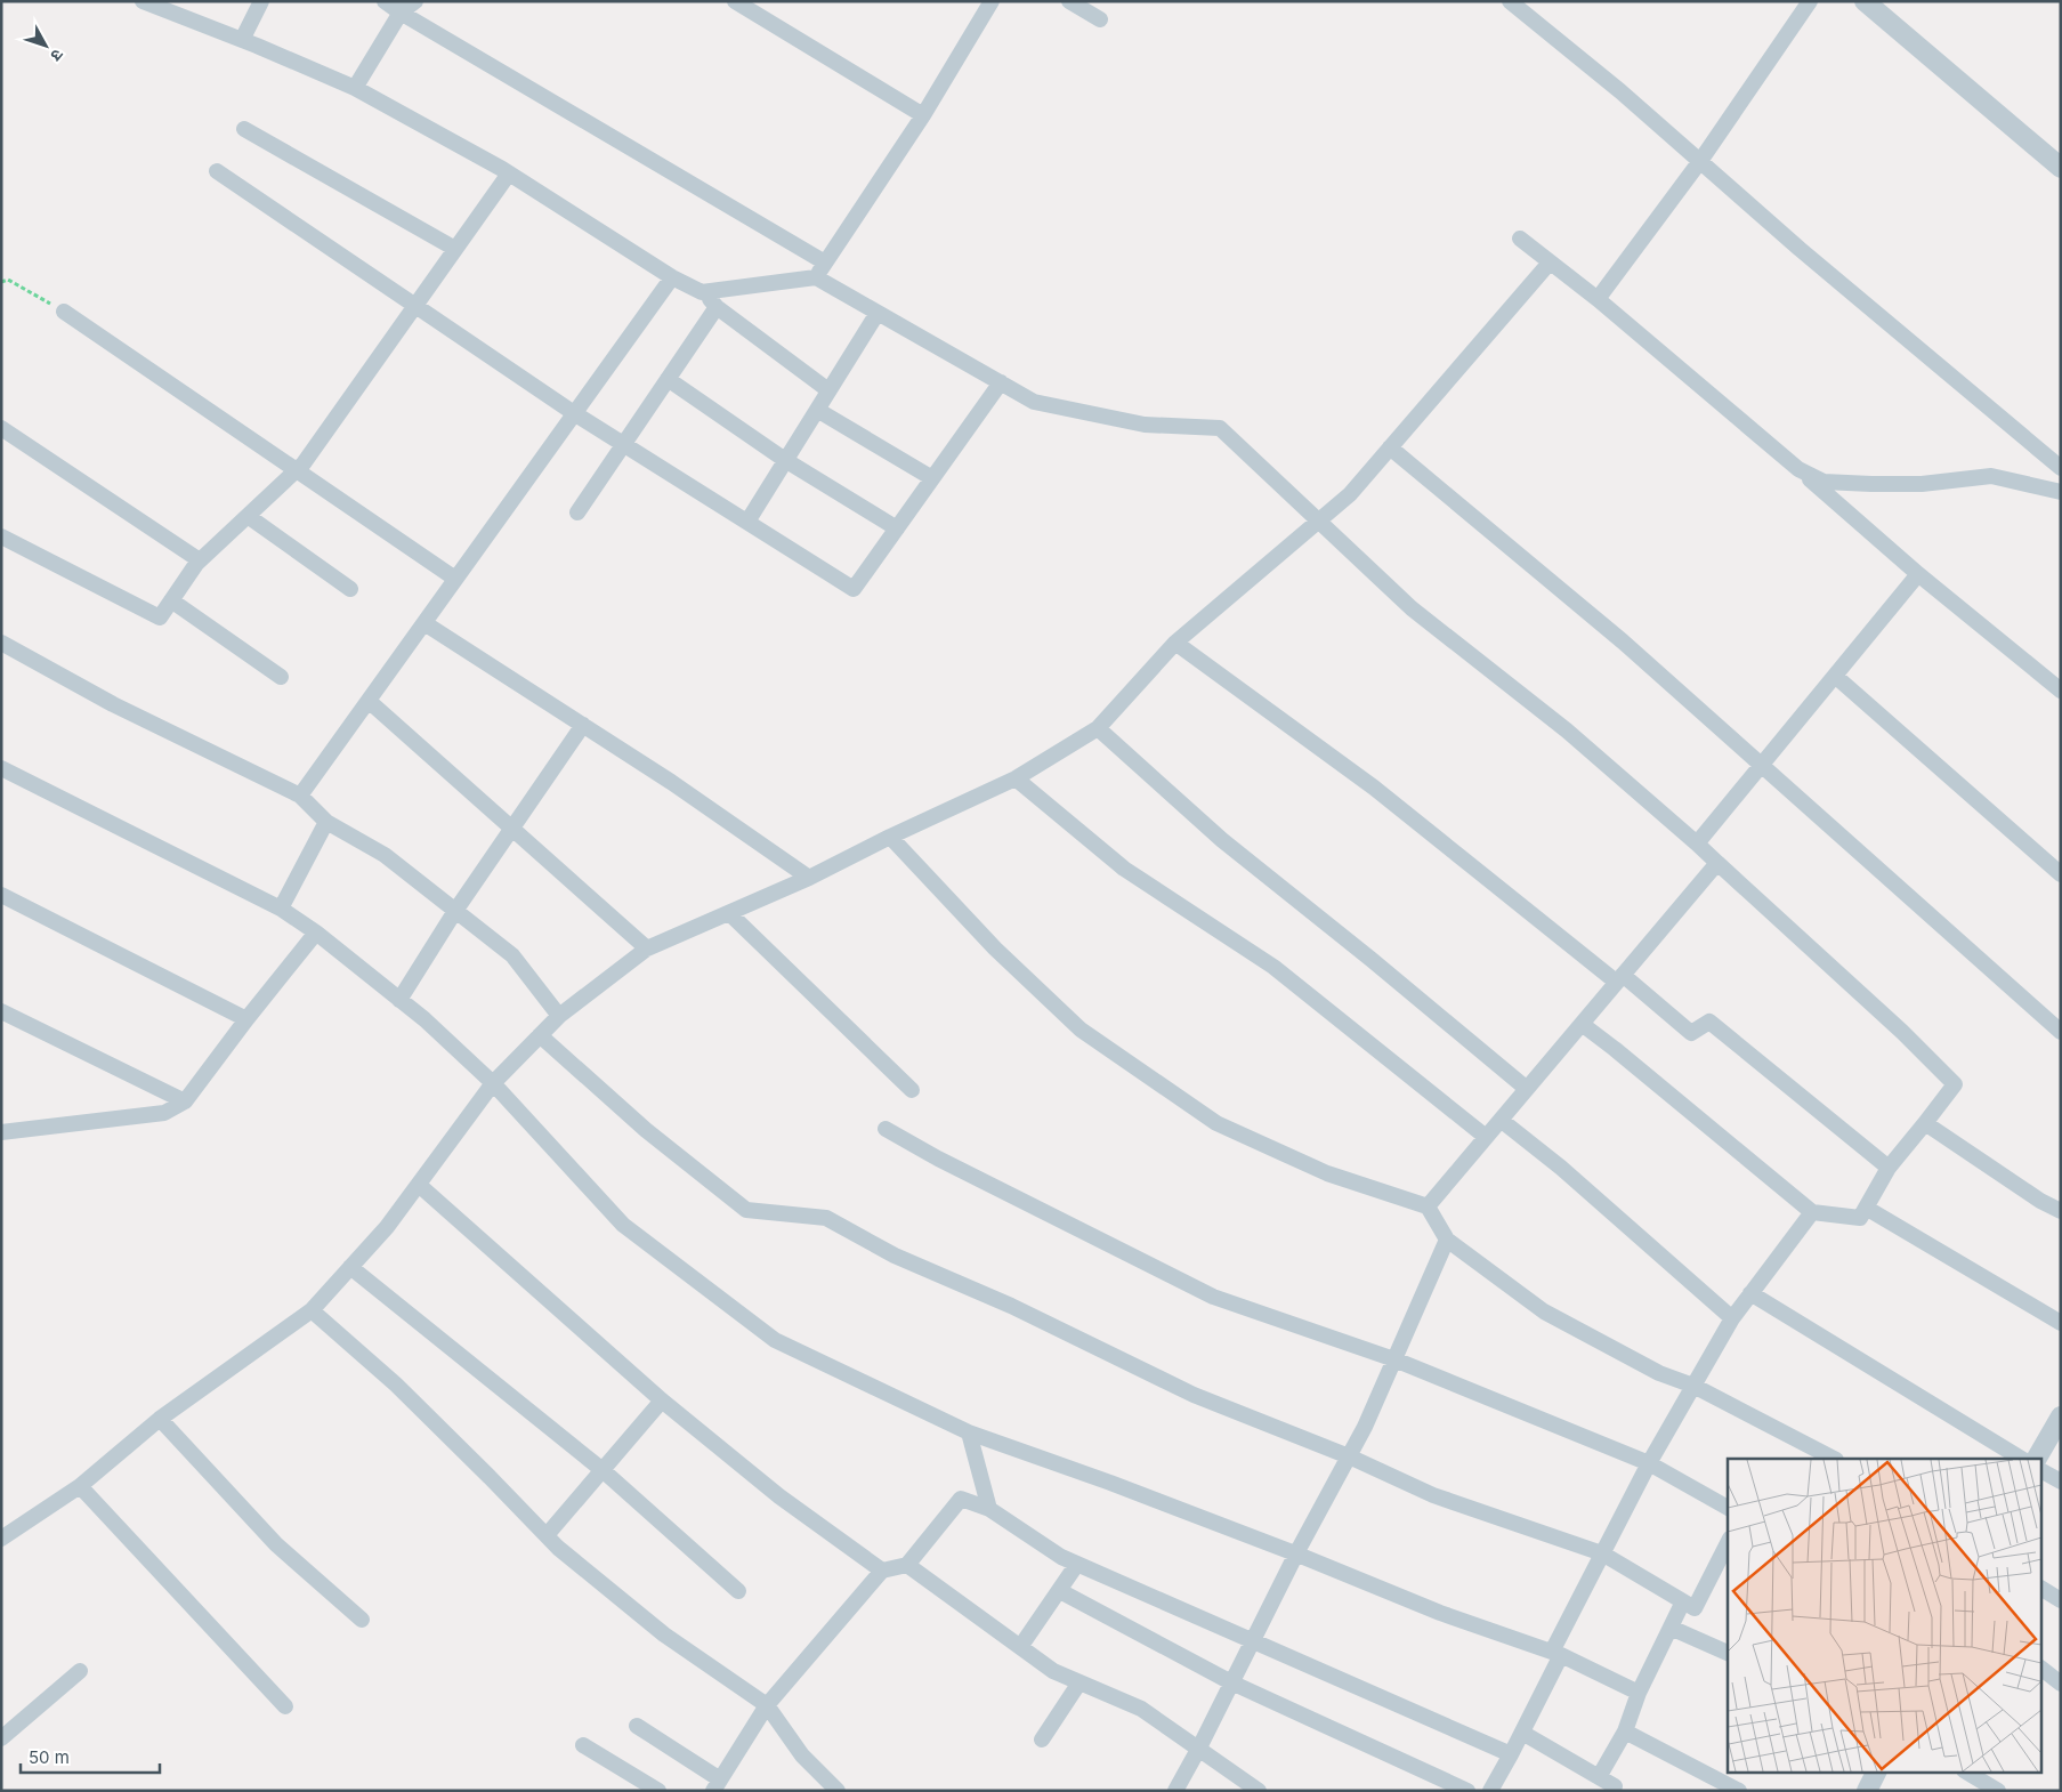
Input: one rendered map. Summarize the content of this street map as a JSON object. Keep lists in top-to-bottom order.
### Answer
{
  "scale_bar": "50 m",
  "north": "bottom right"
}
